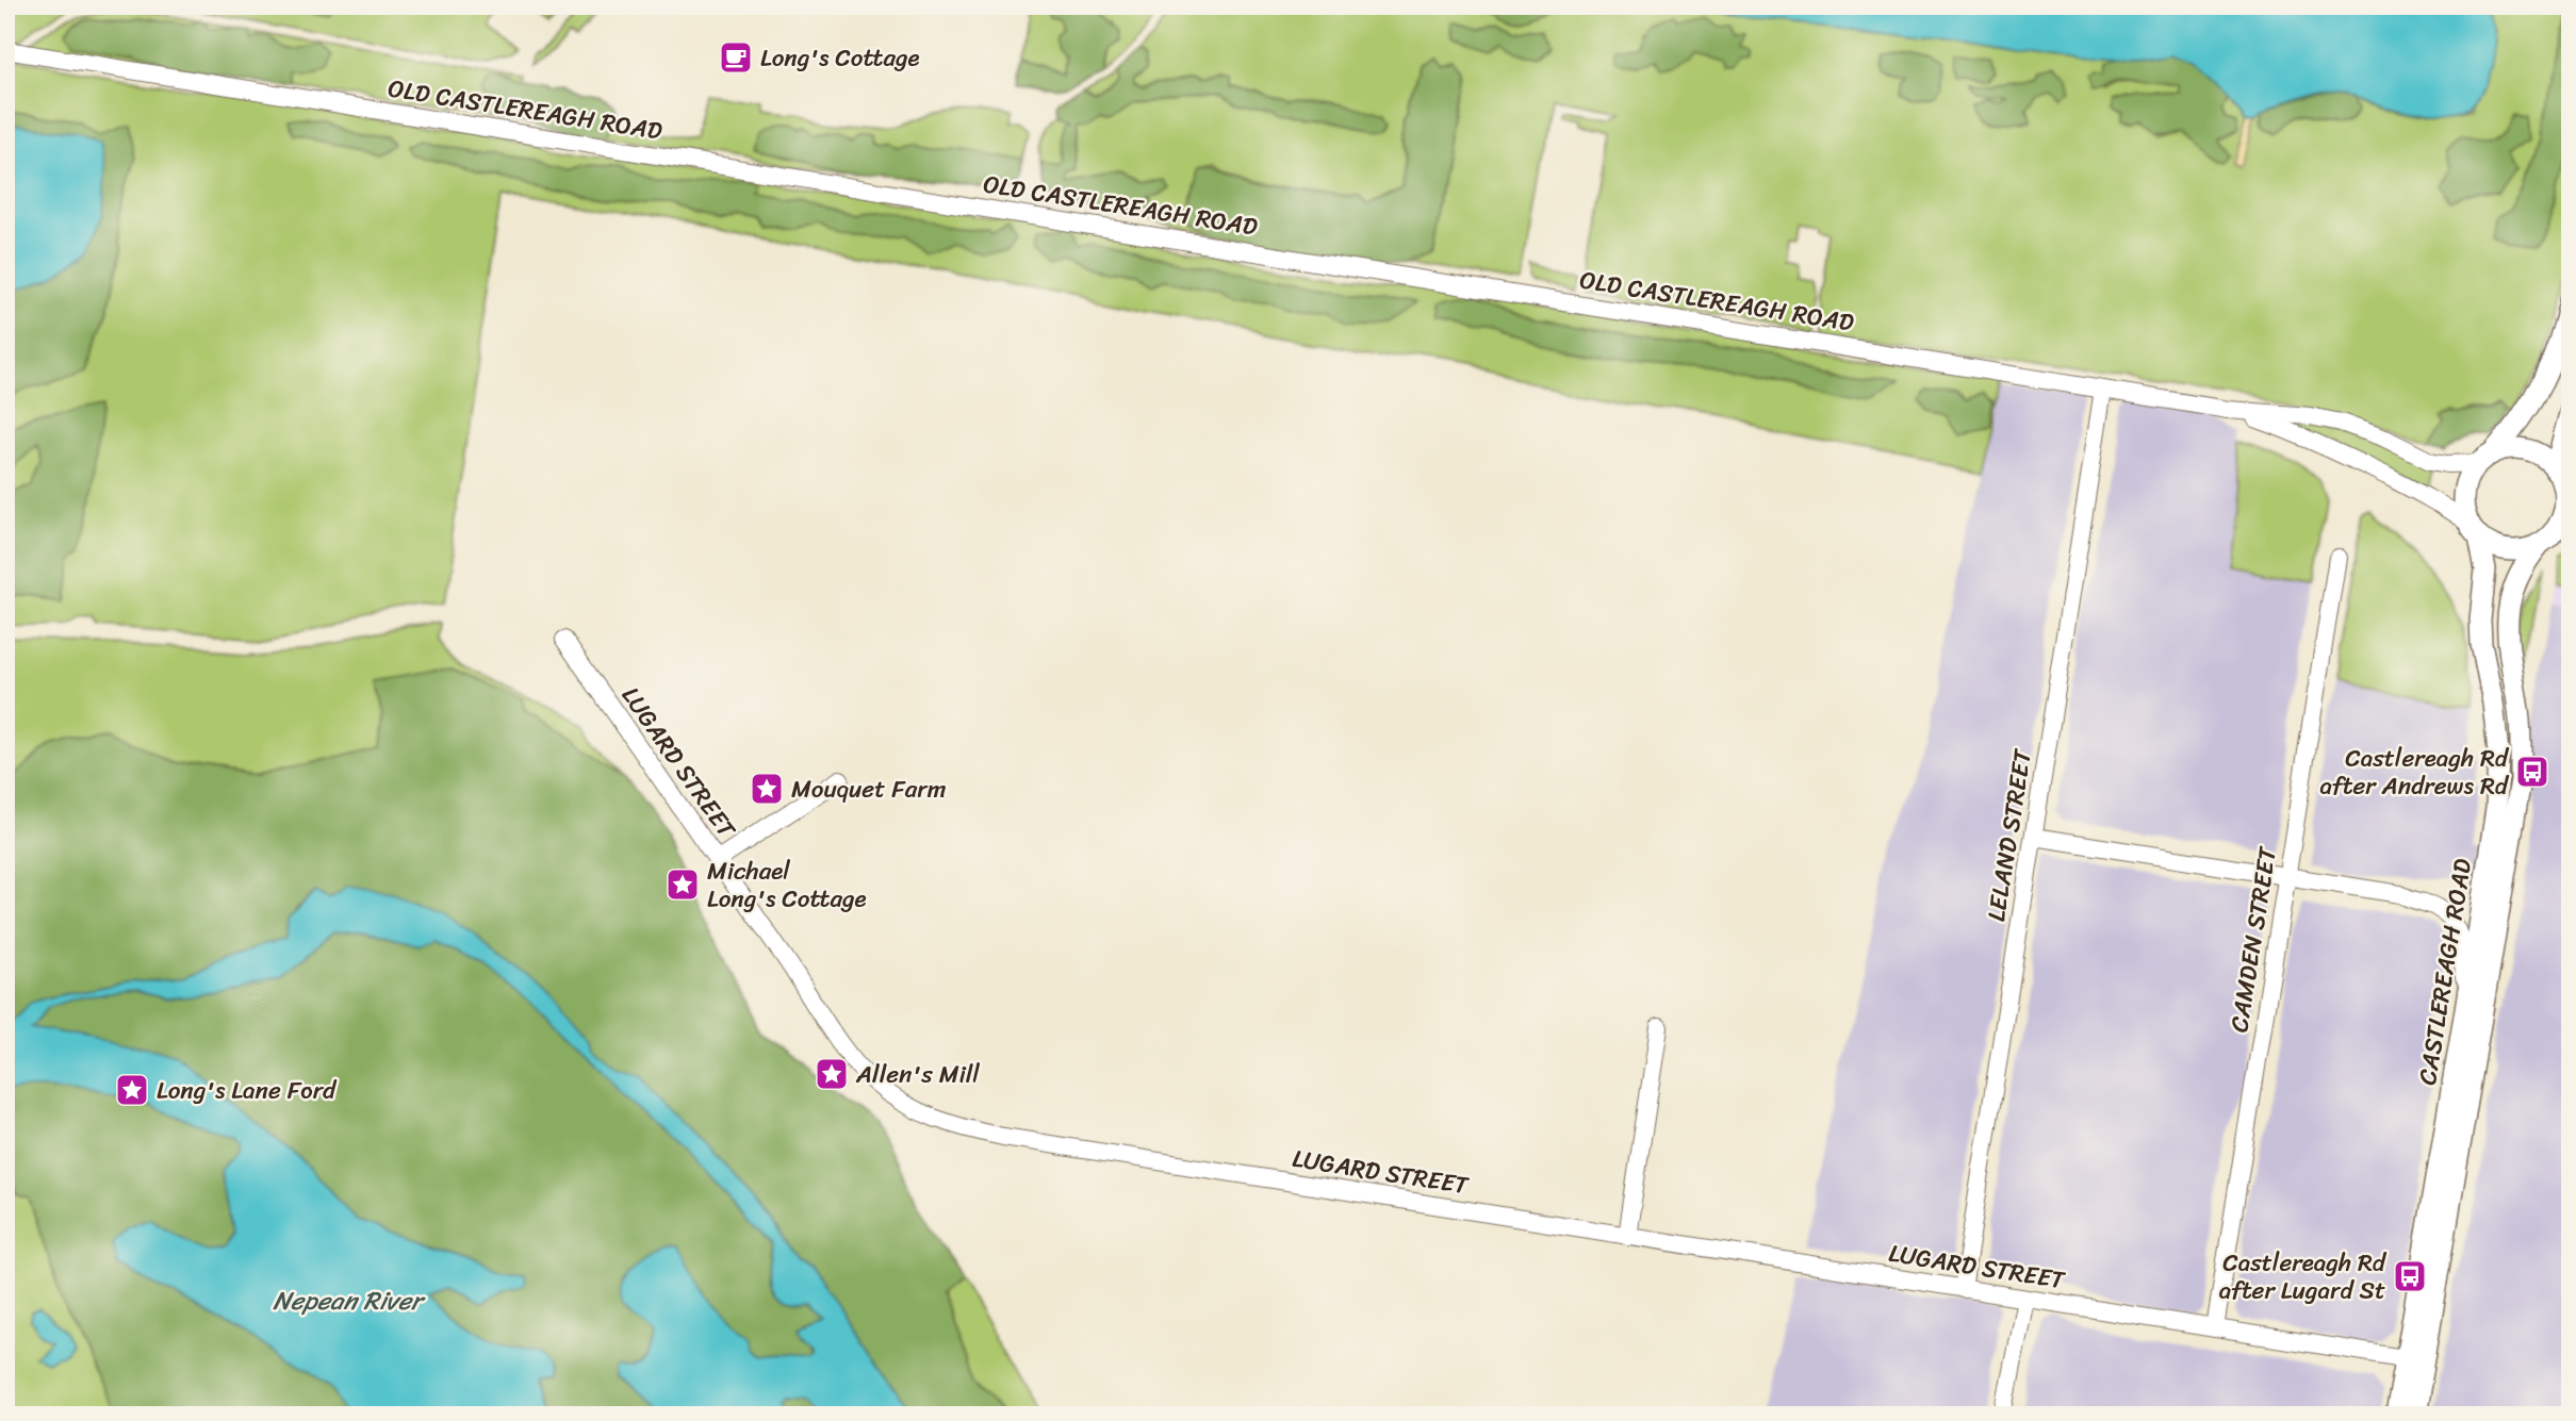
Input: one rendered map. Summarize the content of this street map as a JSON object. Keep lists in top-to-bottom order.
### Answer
{
  "streets": {
    "main road": ["CASTLEREAGH ROAD"],
    "street": [
      "OLD CASTLEREAGH ROAD",
      "LUGARD STREET",
      "LELAND STREET",
      "CAMDEN STREET"
    ]
  },
  "crossings": [
    ["OLD CASTLEREAGH ROAD", "LELAND STREET"],
    ["OLD CASTLEREAGH ROAD", "CASTLEREAGH ROAD"],
    ["LUGARD STREET", "LELAND STREET"],
    ["LUGARD STREET", "CAMDEN STREET"],
    ["LUGARD STREET", "CASTLEREAGH ROAD"]
  ],
  "water": ["Nepean River"],
  "places": {
    "cafe": ["Long's Cottage"],
    "bus stop": ["Castlereagh Rd after Andrews Rd", "Castlereagh Rd after Lugard St"],
    "place": [
      "Mouquet Farm",
      "Michael Long's Cottage",
      "Allen's Mill",
      "Long's Lane Ford"
    ]
  }
}
